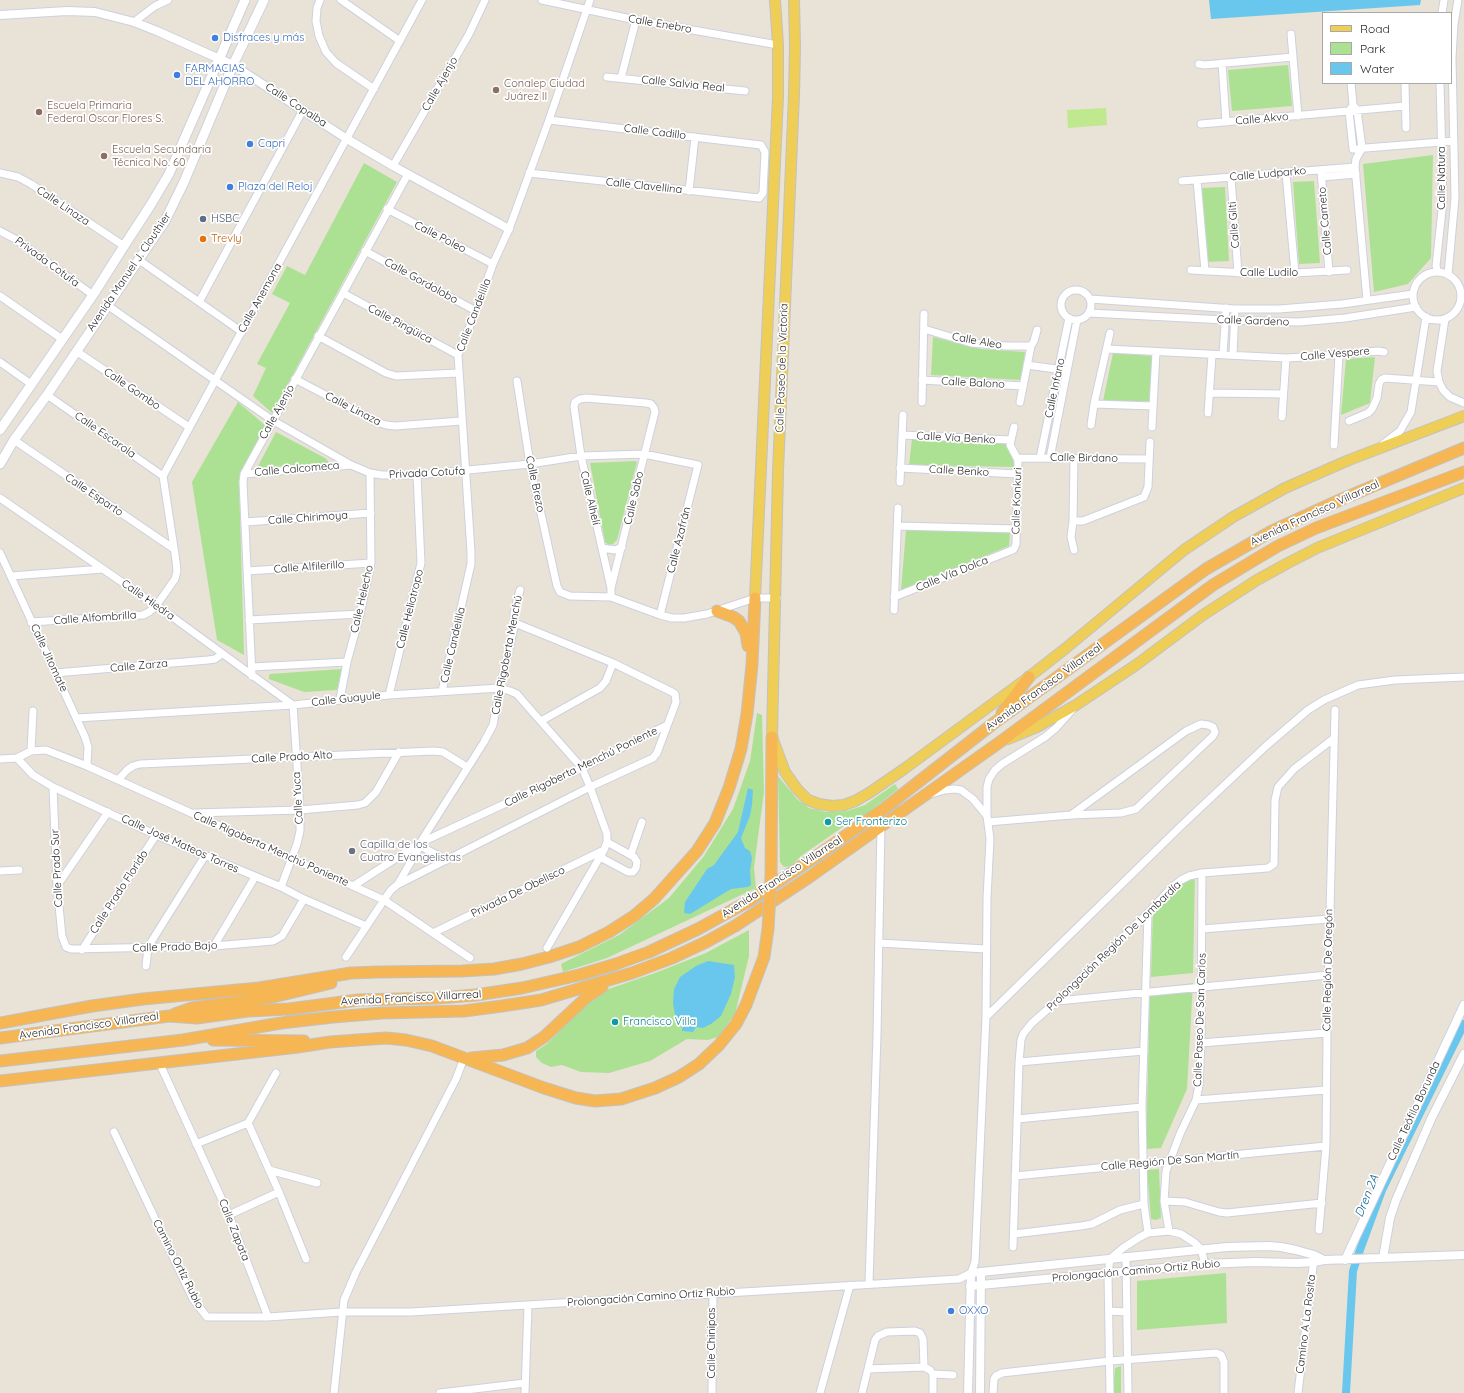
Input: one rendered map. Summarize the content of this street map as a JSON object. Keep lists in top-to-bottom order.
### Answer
{
  "streets": {
    "highway": ["Avenida Francisco Villarreal"],
    "main road": ["Avenida Manuel J. Clouthier", "Calle Paseo de la Victoria"],
    "street": [
      "Calle Enebro",
      "Calle Ajenjo",
      "Calle Salvia Real",
      "Calle Copaiba",
      "Calle Akvo",
      "Calle Cadillo",
      "Calle Ludparko",
      "Calle Natura",
      "Calle Clavellina",
      "Calle Linaza",
      "Calle Cameto",
      "Calle Gliti",
      "Calle Poleo",
      "Privada Cotufa",
      "Calle Ludilo",
      "Calle Gordolobo",
      "Calle Anemona",
      "Calle Candelilla",
      "Calle Gardeno",
      "Calle Pingüica",
      "Calle Aleo",
      "Calle Vespere",
      "Calle Balono",
      "Calle Infano",
      "Calle Gombo",
      "Calle Escarola",
      "Calle Vía Benko",
      "Calle Birdano",
      "Calle Calcomeca",
      "Calle Benko",
      "Calle Brezo",
      "Calle Esparto",
      "Calle Alhelí",
      "Calle Sabo",
      "Calle Konkuri",
      "Calle Chirimoya",
      "Calle Azafrán",
      "Calle Alfilerillo",
      "Calle Vía Dolca",
      "Calle Helecho",
      "Calle Hiedra",
      "Calle Heliotropo",
      "Calle Alfombrilla",
      "Calle Rigoberta Menchú",
      "Calle Jitomate",
      "Calle Zarza",
      "Calle Guayule",
      "Calle Prado Alto",
      "Calle Rigoberta Menchú Poniente",
      "Calle Yuca",
      "Calle José Mateos Torres",
      "Calle Prado Sur",
      "Calle Prado Florido",
      "Privada De Obelisco",
      "Prolongación Región De Lombardía",
      "Calle Prado Bajo",
      "Calle Región De Oregón",
      "Calle Paseo De San Carlos",
      "Calle Teófilo Borunda",
      "Calle Región De San Martín",
      "Calle Zapata",
      "Camino Ortíz Rubio",
      "Prolongación Camino Ortiz Rubio",
      "Camino A La Rosita",
      "Calle Chinipas"
    ]
  },
  "crossings": [
    ["Calle Enebro", "Calle Candelilla"],
    ["Calle Enebro", "Calle Paseo de la Victoria"],
    ["Calle Ajenjo", "Calle Copaiba"],
    ["Calle Ajenjo", "Calle Linaza"],
    ["Calle Ajenjo", "Calle Poleo"],
    ["Calle Ajenjo", "Privada Cotufa"],
    ["Calle Ajenjo", "Calle Gordolobo"],
    ["Calle Ajenjo", "Calle Pingüica"],
    ["Calle Ajenjo", "Calle Calcomeca"],
    ["Calle Ajenjo", "Calle Chirimoya"],
    ["Calle Ajenjo", "Calle Alfilerillo"],
    ["Calle Ajenjo", "Calle Hiedra"],
    ["Calle Copaiba", "Avenida Manuel J. Clouthier"],
    ["Calle Copaiba", "Calle Anemona"],
    ["Calle Copaiba", "Calle Candelilla"],
    ["Calle Cadillo", "Calle Clavellina"],
    ["Calle Cadillo", "Calle Candelilla"],
    ["Calle Ludparko", "Calle Cameto"],
    ["Calle Ludparko", "Calle Gliti"],
    ["Calle Natura", "Calle Gardeno"],
    ["Calle Clavellina", "Calle Candelilla"],
    ["Calle Linaza", "Avenida Manuel J. Clouthier"],
    ["Calle Linaza", "Calle Candelilla"],
    ["Calle Cameto", "Calle Ludilo"],
    ["Calle Gliti", "Calle Ludilo"],
    ["Calle Poleo", "Calle Candelilla"],
    ["Privada Cotufa", "Avenida Manuel J. Clouthier"],
    ["Privada Cotufa", "Calle Anemona"],
    ["Privada Cotufa", "Calle Candelilla"],
    ["Privada Cotufa", "Calle Calcomeca"],
    ["Privada Cotufa", "Calle Brezo"],
    ["Privada Cotufa", "Calle Alhelí"],
    ["Privada Cotufa", "Calle Sabo"],
    ["Privada Cotufa", "Calle Azafrán"],
    ["Privada Cotufa", "Calle Helecho"],
    ["Privada Cotufa", "Calle Heliotropo"],
    ["Avenida Manuel J. Clouthier", "Calle Gombo"],
    ["Avenida Manuel J. Clouthier", "Calle Escarola"],
    ["Avenida Manuel J. Clouthier", "Calle Esparto"],
    ["Calle Gordolobo", "Calle Candelilla"],
    ["Calle Anemona", "Calle Gombo"],
    ["Calle Anemona", "Calle Escarola"],
    ["Calle Candelilla", "Calle Pingüica"],
    ["Calle Candelilla", "Calle Guayule"],
    ["Calle Gardeno", "Calle Infano"],
    ["Calle Infano", "Calle Birdano"],
    ["Calle Vía Benko", "Calle Benko"],
    ["Calle Vía Benko", "Calle Konkuri"],
    ["Calle Birdano", "Calle Konkuri"],
    ["Calle Benko", "Calle Konkuri"],
    ["Calle Brezo", "Calle Sabo"],
    ["Calle Alhelí", "Calle Sabo"],
    ["Calle Konkuri", "Calle Vía Dolca"],
    ["Calle Chirimoya", "Calle Helecho"],
    ["Calle Alfilerillo", "Calle Helecho"],
    ["Calle Helecho", "Calle Guayule"],
    ["Calle Hiedra", "Calle Alfombrilla"],
    ["Calle Hiedra", "Calle Zarza"],
    ["Calle Hiedra", "Calle Guayule"],
    ["Calle Hiedra", "Calle Yuca"],
    ["Calle Heliotropo", "Calle Guayule"],
    ["Calle Alfombrilla", "Calle Jitomate"],
    ["Calle Rigoberta Menchú", "Calle Guayule"],
    ["Calle Rigoberta Menchú", "Calle Prado Alto"],
    ["Calle Rigoberta Menchú", "Calle Rigoberta Menchú Poniente"],
    ["Calle Jitomate", "Calle Zarza"],
    ["Calle Jitomate", "Calle Guayule"],
    ["Calle Jitomate", "Calle Rigoberta Menchú Poniente"],
    ["Calle Guayule", "Calle Rigoberta Menchú Poniente"],
    ["Calle Guayule", "Calle Yuca"],
    ["Calle Prado Alto", "Calle Rigoberta Menchú Poniente"],
    ["Calle Prado Alto", "Calle Yuca"],
    ["Calle Rigoberta Menchú Poniente", "Calle Yuca"],
    ["Calle Rigoberta Menchú Poniente", "Calle José Mateos Torres"],
    ["Calle Yuca", "Calle José Mateos Torres"],
    ["Calle José Mateos Torres", "Calle Prado Sur"],
    ["Calle José Mateos Torres", "Calle Prado Florido"],
    ["Calle José Mateos Torres", "Calle Prado Bajo"],
    ["Calle Prado Sur", "Calle Prado Bajo"],
    ["Calle Prado Florido", "Calle Prado Bajo"],
    ["Prolongación Región De Lombardía", "Calle Región De Oregón"],
    ["Prolongación Región De Lombardía", "Calle Paseo De San Carlos"],
    ["Prolongación Región De Lombardía", "Calle Región De San Martín"],
    ["Calle Región De Oregón", "Calle Región De San Martín"],
    ["Calle Paseo De San Carlos", "Calle Región De San Martín"],
    ["Calle Zapata", "Camino Ortíz Rubio"],
    ["Camino Ortíz Rubio", "Prolongación Camino Ortiz Rubio"],
    ["Prolongación Camino Ortiz Rubio", "Camino A La Rosita"],
    ["Prolongación Camino Ortiz Rubio", "Calle Chinipas"]
  ],
  "water": ["Dren 2A"],
  "places": [
    "Disfraces y más",
    "FARMACIAS DEL AHORRO",
    "Conalep Ciudad Juárez II",
    "Escuela Primaria Federal Oscar Flores S.",
    "Capri",
    "Escuela Secundaria Técnica No. 60",
    "Plaza del Reloj",
    "HSBC",
    "Trevly",
    "Ser Fronterizo",
    "Capilla de los Cuatro Evangelistas",
    "Francisco Villa",
    "OXXO"
  ],
  "legend": ["Road", "Park", "Water"]
}
